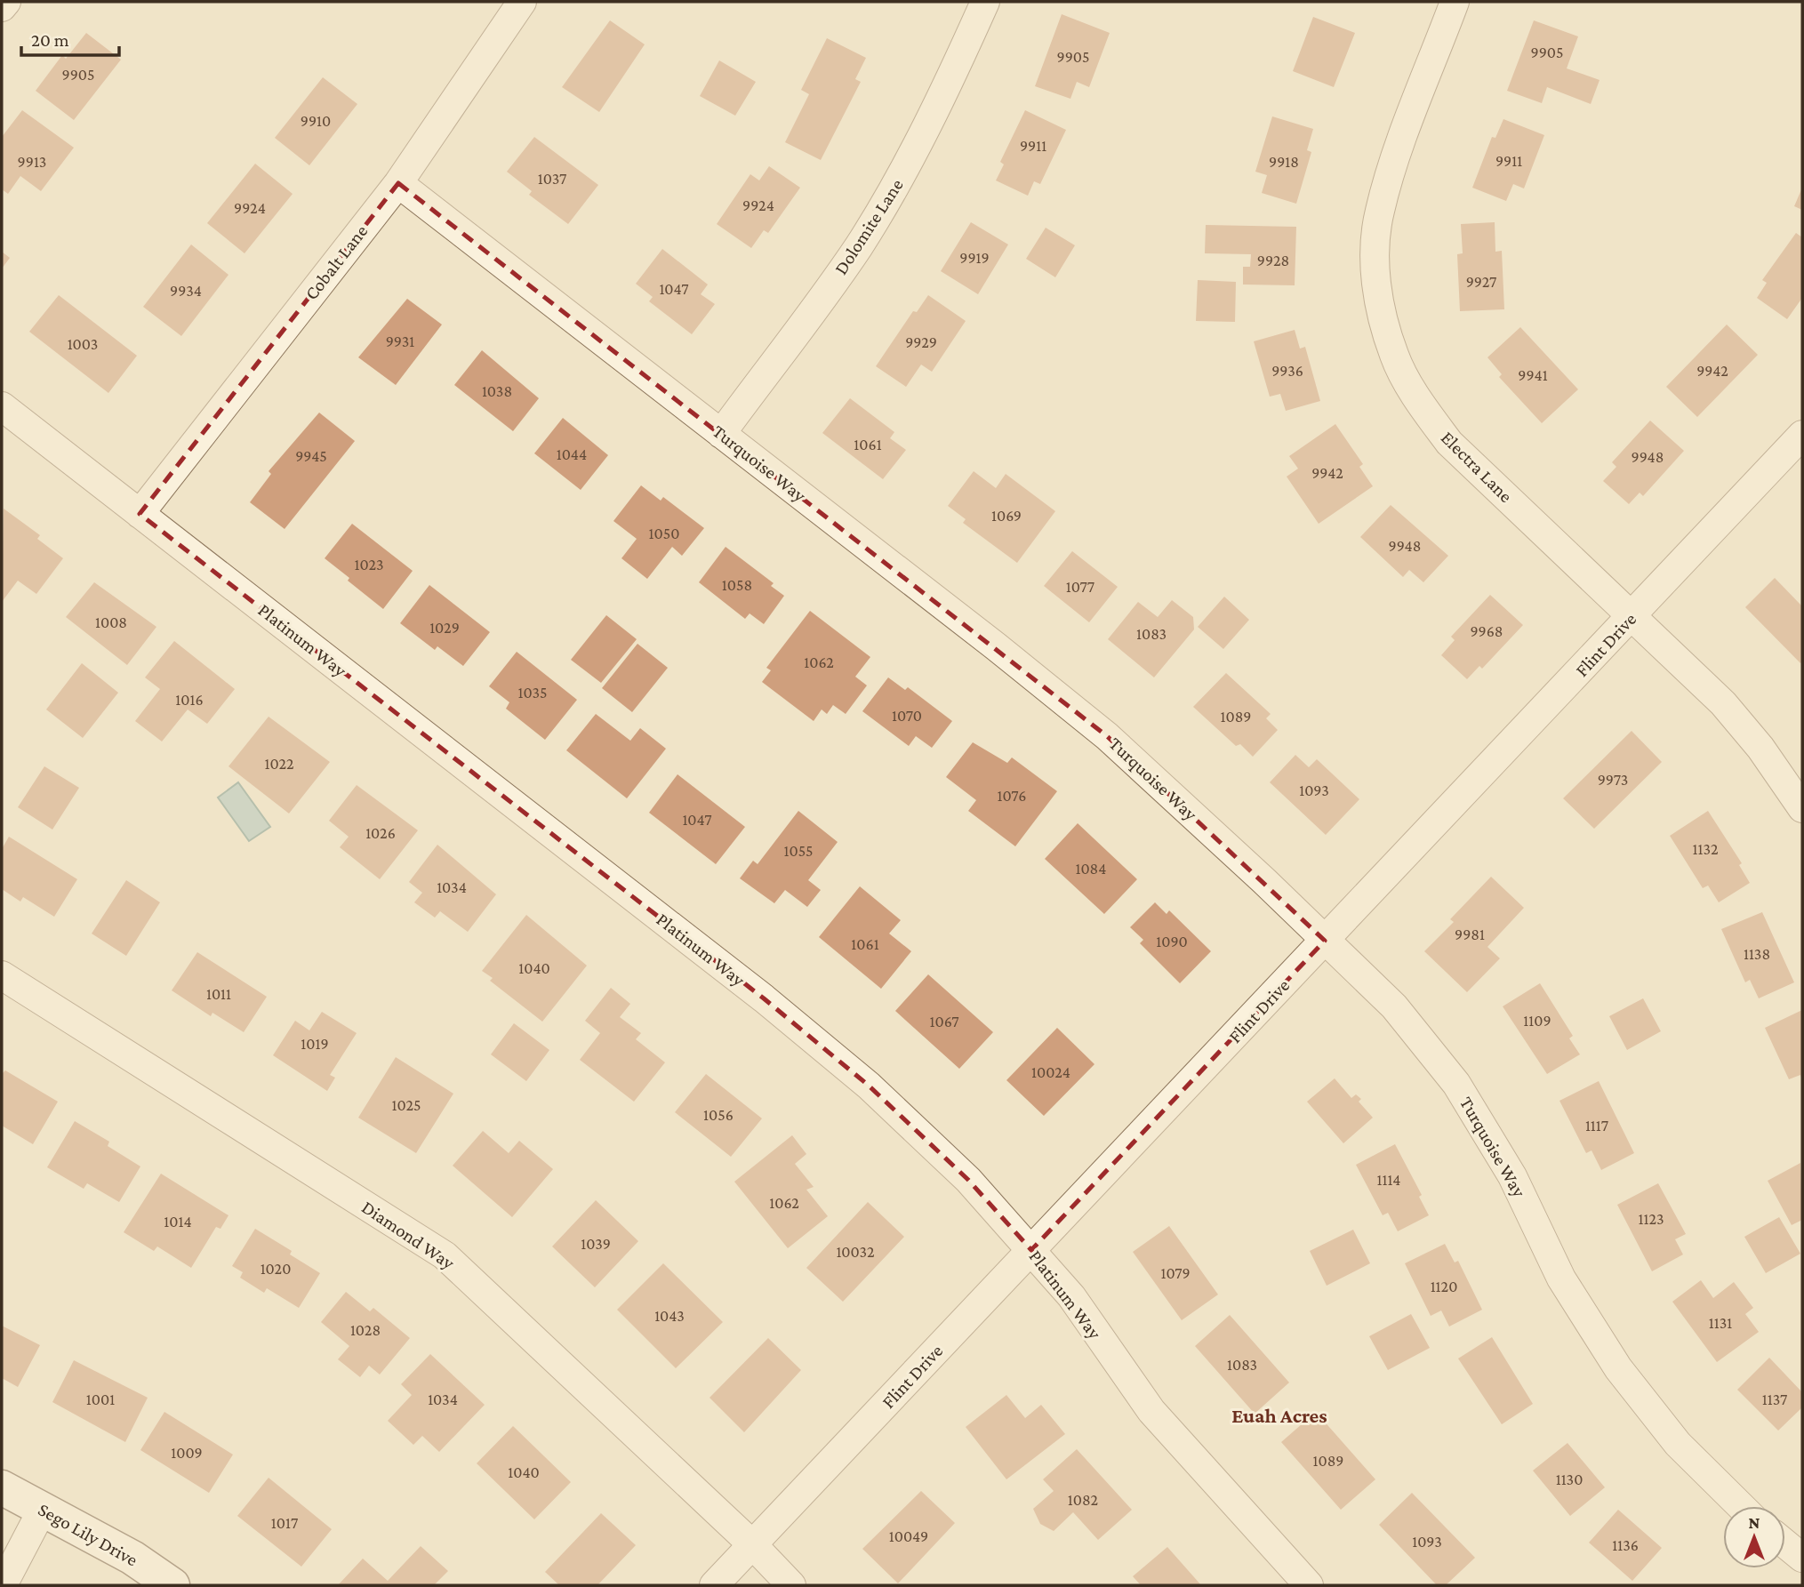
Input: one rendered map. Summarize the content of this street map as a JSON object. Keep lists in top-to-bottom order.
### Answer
{
  "streets": {
    "main road": ["Sego Lily Drive"],
    "street": [
      "Dolomite Lane",
      "Cobalt Lane",
      "Turquoise Way",
      "Electra Lane",
      "Platinum Way",
      "Flint Drive",
      "Diamond Way"
    ]
  },
  "crossings": [
    ["Dolomite Lane", "Turquoise Way"],
    ["Cobalt Lane", "Turquoise Way"],
    ["Cobalt Lane", "Platinum Way"],
    ["Turquoise Way", "Flint Drive"],
    ["Electra Lane", "Flint Drive"],
    ["Platinum Way", "Flint Drive"],
    ["Flint Drive", "Diamond Way"]
  ],
  "districts": ["Euah Acres"],
  "house_numbers": [
    "9905",
    "9905",
    "9905",
    "9910",
    "9911",
    "9911",
    "9913",
    "9918",
    "1037",
    "9924",
    "9924",
    "9919",
    "9928",
    "9927",
    "1047",
    "9934",
    "9931",
    "9929",
    "1003",
    "9936",
    "9942",
    "9941",
    "1038",
    "1061",
    "1044",
    "9945",
    "9948",
    "9942",
    "1069",
    "1050",
    "9948",
    "1023",
    "1058",
    "1077",
    "1008",
    "1029",
    "9968",
    "1083",
    "1062",
    "1035",
    "1016",
    "1070",
    "1089",
    "1022",
    "9973",
    "1093",
    "1076",
    "1047",
    "1026",
    "1132",
    "1055",
    "1084",
    "1034",
    "9981",
    "1090",
    "1061",
    "1138",
    "1040",
    "1011",
    "1109",
    "1067",
    "1019",
    "10024",
    "1025",
    "1056",
    "1117",
    "1114",
    "1062",
    "1123",
    "1014",
    "1039",
    "10032",
    "1020",
    "1079",
    "1120",
    "1043",
    "1131",
    "1028",
    "1083",
    "1001",
    "1034",
    "1137",
    "1009",
    "1089",
    "1040",
    "1130",
    "1082",
    "1017",
    "10049",
    "1093",
    "1136"
  ],
  "scale_bar": "20 m",
  "north": "top"
}
